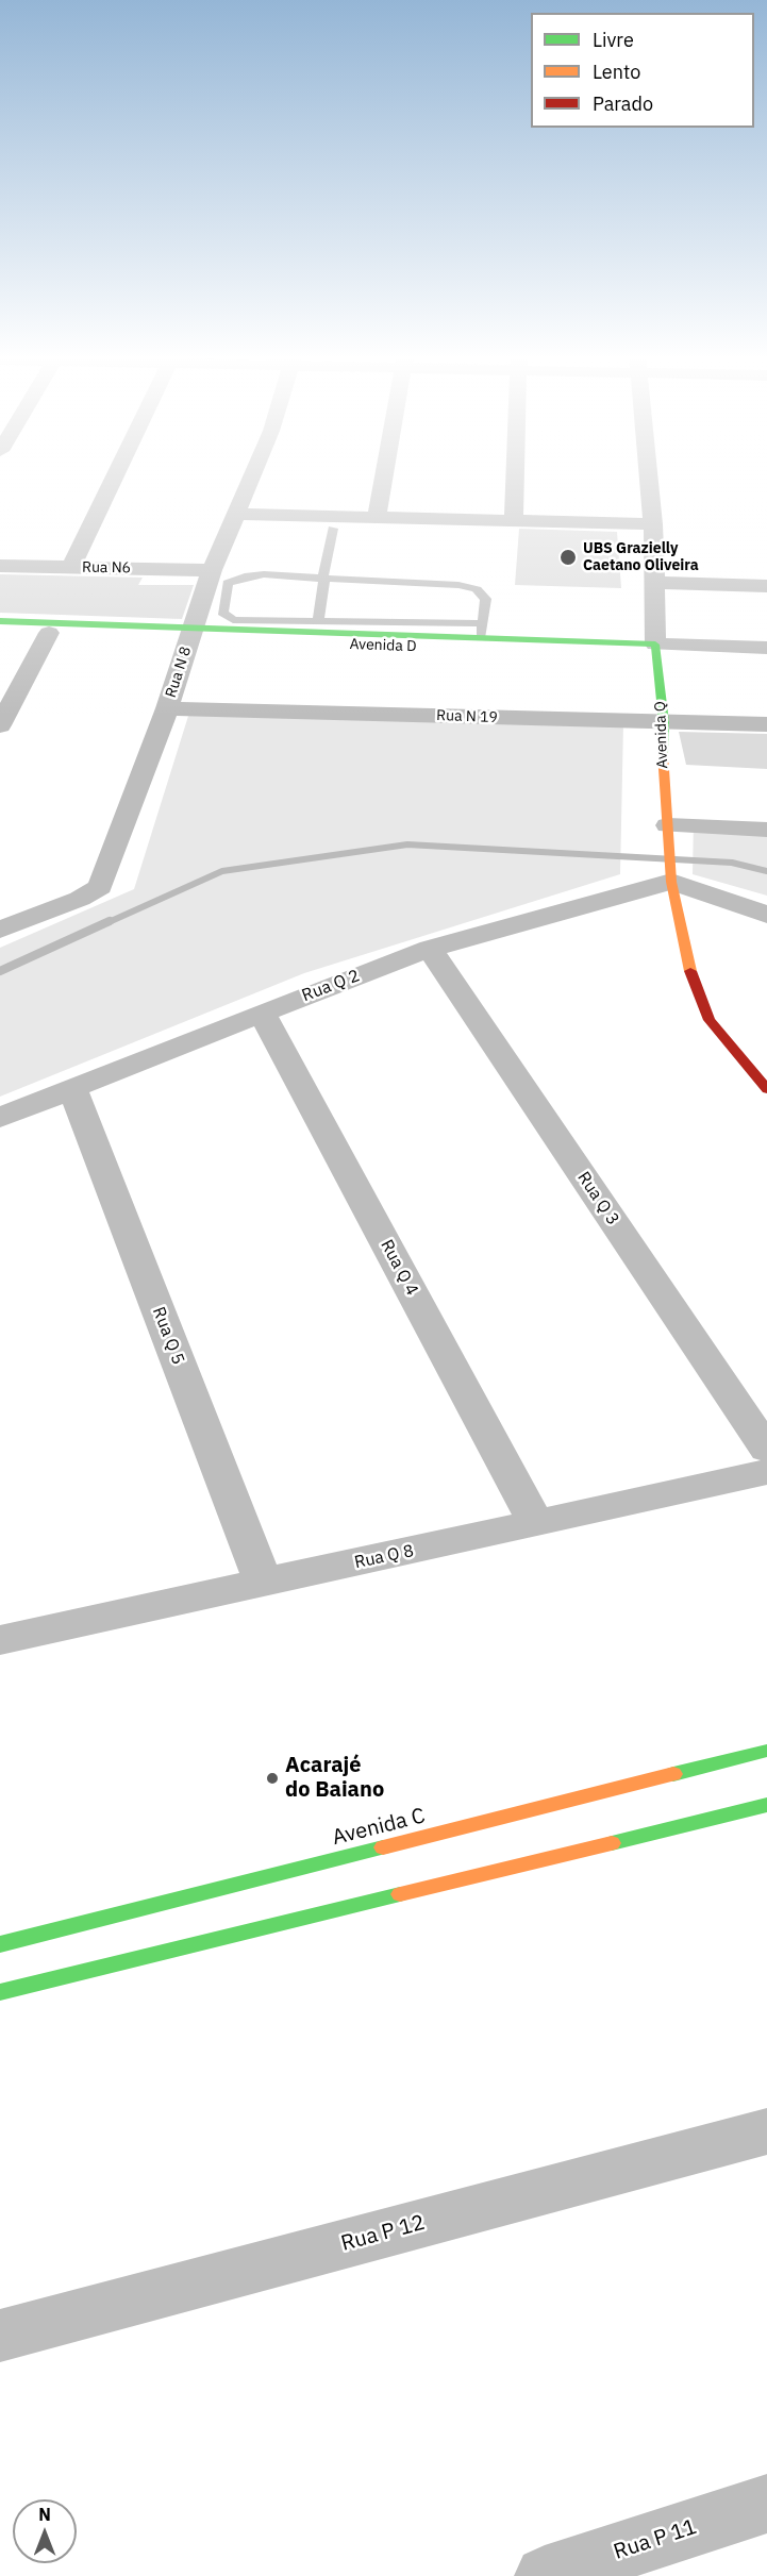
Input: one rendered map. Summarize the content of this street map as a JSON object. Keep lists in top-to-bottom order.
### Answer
{
  "streets": {
    "street": [
      "Rua N6",
      "Avenida D",
      "Rua N 8",
      "Rua N 19",
      "Avenida Q",
      "Rua Q 2",
      "Rua Q 3",
      "Rua Q 4",
      "Rua Q 5",
      "Rua Q 8",
      "Avenida C",
      "Rua P 12",
      "Rua P 11"
    ]
  },
  "crossings": [
    ["Rua N6", "Rua N 8"],
    ["Avenida D", "Rua N 8"],
    ["Avenida D", "Avenida Q"],
    ["Rua N 8", "Rua N 19"],
    ["Rua N 19", "Avenida Q"],
    ["Avenida Q", "Rua Q 2"],
    ["Rua Q 2", "Rua Q 3"],
    ["Rua Q 2", "Rua Q 4"],
    ["Rua Q 2", "Rua Q 5"],
    ["Rua Q 4", "Rua Q 8"],
    ["Rua Q 5", "Rua Q 8"]
  ],
  "places": ["UBS Grazielly Caetano Oliveira", "Acarajé do Baiano"],
  "legend": ["Livre", "Lento", "Parado"],
  "north": "top"
}
